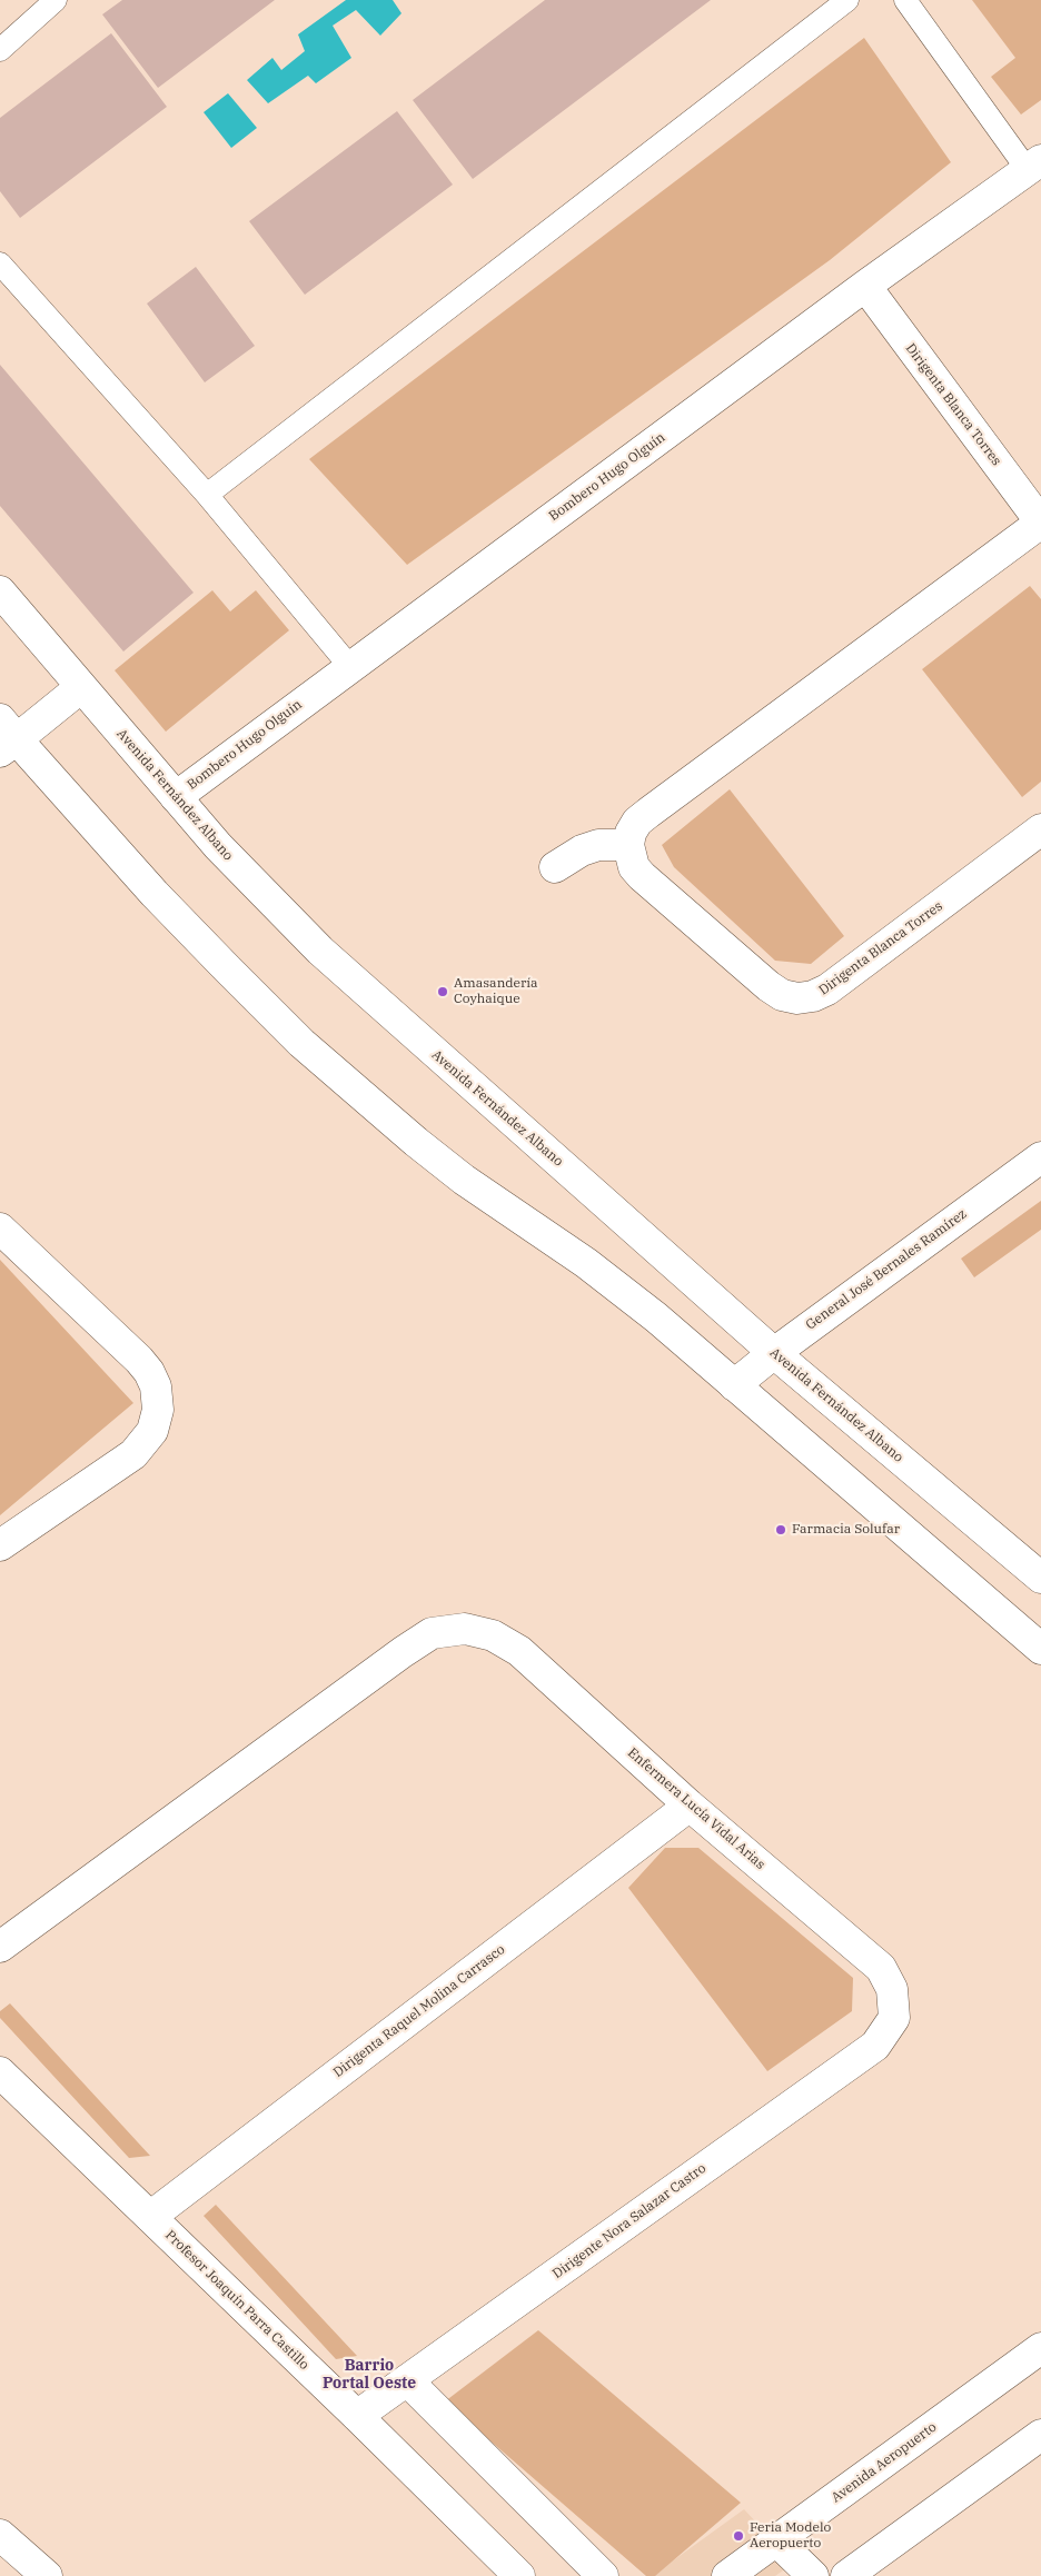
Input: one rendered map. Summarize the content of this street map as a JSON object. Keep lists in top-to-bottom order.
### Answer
{
  "streets": {
    "street": [
      "Dirigenta Blanca Torres",
      "Bombero Hugo Olguín",
      "Avenida Fernández Albano",
      "General José Bernales Ramírez",
      "Enfermera Lucía Vidal Arias",
      "Dirigenta Raquel Molina Carrasco",
      "Dirigente Nora Salazar Castro",
      "Profesor Joaquín Parra Castillo",
      "Avenida Aeropuerto"
    ]
  },
  "crossings": [
    ["Dirigenta Blanca Torres", "Bombero Hugo Olguín"],
    ["Bombero Hugo Olguín", "Avenida Fernández Albano"],
    ["Avenida Fernández Albano", "General José Bernales Ramírez"],
    ["Enfermera Lucía Vidal Arias", "Dirigenta Raquel Molina Carrasco"],
    ["Enfermera Lucía Vidal Arias", "Dirigente Nora Salazar Castro"],
    ["Dirigenta Raquel Molina Carrasco", "Profesor Joaquín Parra Castillo"],
    ["Dirigente Nora Salazar Castro", "Profesor Joaquín Parra Castillo"]
  ],
  "districts": ["Barrio Portal Oeste"],
  "places": ["Amasandería Coyhaique", "Farmacia Solufar", "Feria Modelo Aeropuerto"]
}
